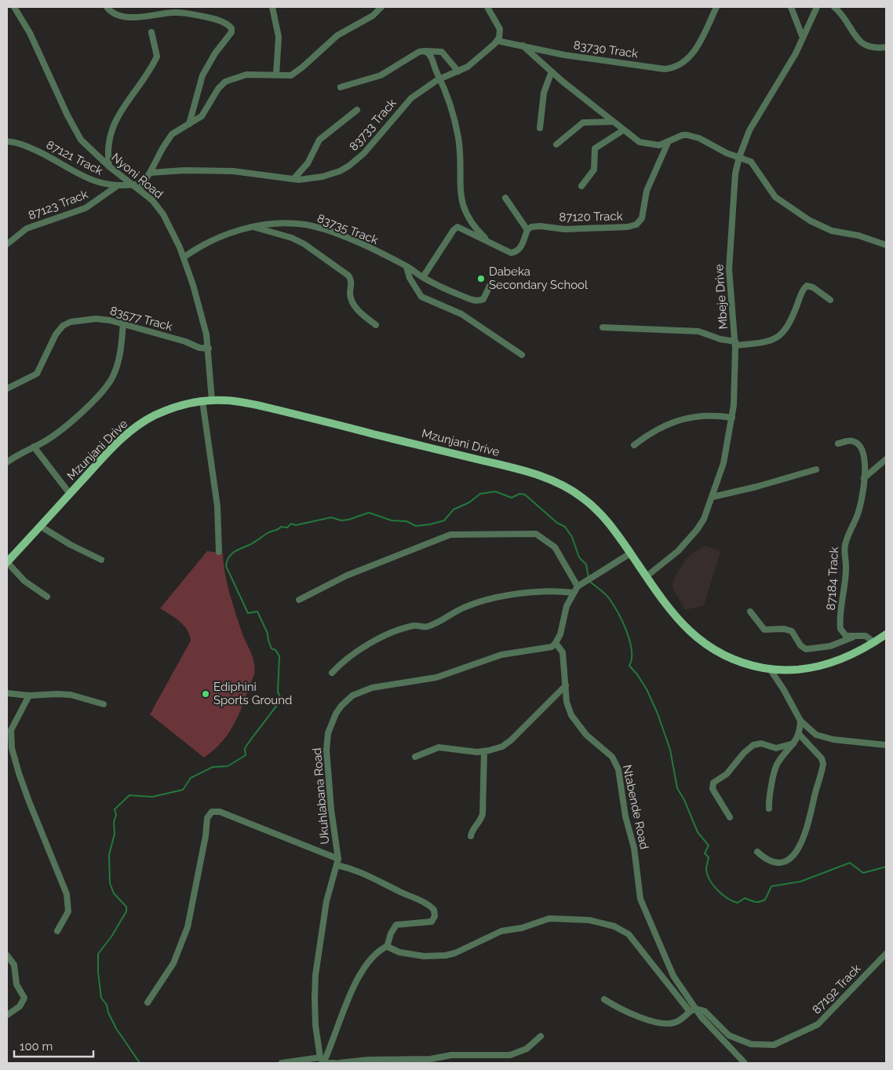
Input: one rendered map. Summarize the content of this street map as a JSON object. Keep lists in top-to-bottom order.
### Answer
{
  "streets": {
    "main road": ["Mzunjani Drive"],
    "street": [
      "83730 Track",
      "83733 Track",
      "87121 Track",
      "Nyoni Road",
      "87123 Track",
      "87120 Track",
      "83735 Track",
      "Mbeje Drive",
      "83577 Track",
      "87184 Track",
      "Ukuhlabana Road",
      "Ntabende Road",
      "87192 Track"
    ]
  },
  "crossings": [
    ["83730 Track", "83733 Track"],
    ["87121 Track", "Nyoni Road"],
    ["87121 Track", "87123 Track"],
    ["Nyoni Road", "83735 Track"],
    ["Nyoni Road", "83577 Track"],
    ["Nyoni Road", "Mzunjani Drive"],
    ["Mbeje Drive", "Mzunjani Drive"],
    ["Ukuhlabana Road", "Ntabende Road"],
    ["Ntabende Road", "87192 Track"]
  ],
  "places": ["Dabeka Secondary School", "Ediphini Sports Ground"],
  "scale_bar": "100 m"
}
